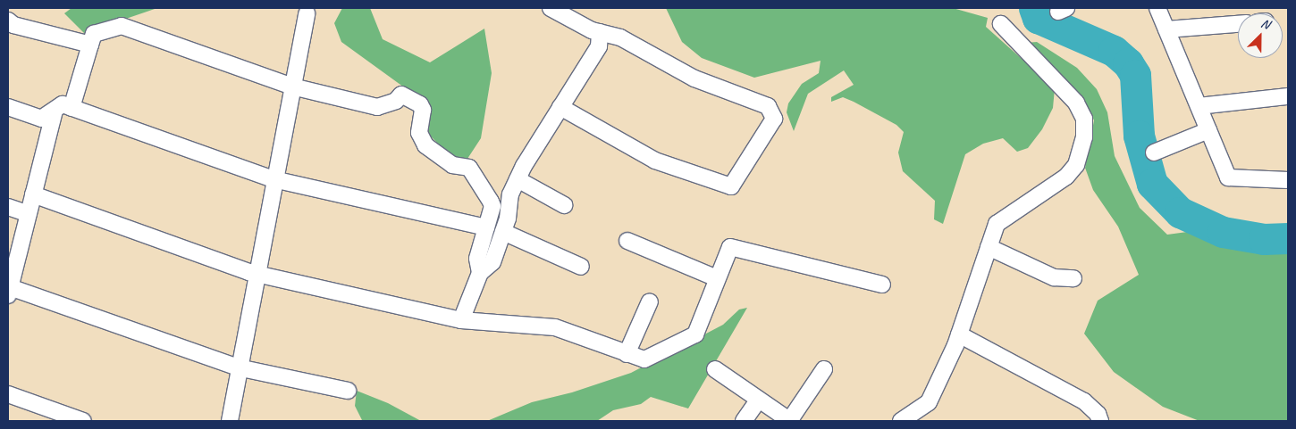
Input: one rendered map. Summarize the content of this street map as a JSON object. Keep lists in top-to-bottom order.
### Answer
{
  "north": "top right"
}
